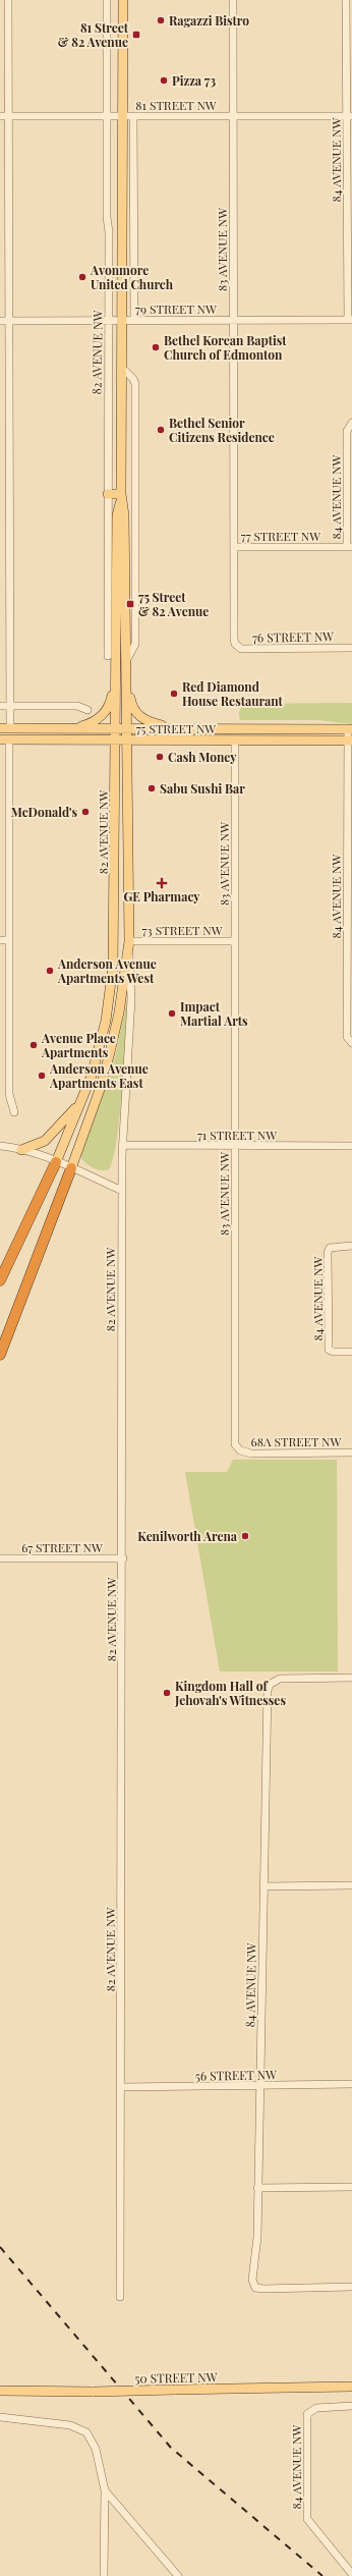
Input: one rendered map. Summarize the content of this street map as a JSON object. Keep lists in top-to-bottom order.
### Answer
{
  "streets": {
    "main road": ["82 AVENUE NW", "75 STREET NW", "50 STREET NW"],
    "street": [
      "81 STREET NW",
      "84 AVENUE NW",
      "83 AVENUE NW",
      "79 STREET NW",
      "77 STREET NW",
      "76 STREET NW",
      "73 STREET NW",
      "71 STREET NW",
      "68A STREET NW",
      "67 STREET NW",
      "56 STREET NW"
    ]
  },
  "crossings": [
    ["81 STREET NW", "84 AVENUE NW"],
    ["81 STREET NW", "83 AVENUE NW"],
    ["81 STREET NW", "82 AVENUE NW"],
    ["84 AVENUE NW", "79 STREET NW"],
    ["84 AVENUE NW", "77 STREET NW"],
    ["84 AVENUE NW", "75 STREET NW"],
    ["84 AVENUE NW", "56 STREET NW"],
    ["83 AVENUE NW", "79 STREET NW"],
    ["83 AVENUE NW", "77 STREET NW"],
    ["83 AVENUE NW", "76 STREET NW"],
    ["83 AVENUE NW", "75 STREET NW"],
    ["83 AVENUE NW", "73 STREET NW"],
    ["83 AVENUE NW", "71 STREET NW"],
    ["83 AVENUE NW", "68A STREET NW"],
    ["79 STREET NW", "82 AVENUE NW"],
    ["82 AVENUE NW", "75 STREET NW"],
    ["82 AVENUE NW", "73 STREET NW"],
    ["82 AVENUE NW", "71 STREET NW"],
    ["82 AVENUE NW", "67 STREET NW"],
    ["82 AVENUE NW", "56 STREET NW"]
  ],
  "places": {
    "other": [
      "Ragazzi Bistro",
      "Pizza 73",
      "Avonmore United Church",
      "Bethel Korean Baptist Church of Edmonton",
      "Bethel Senior Citizens Residence",
      "Red Diamond House Restaurant",
      "Cash Money",
      "Sabu Sushi Bar",
      "McDonald's",
      "Anderson Avenue Apartments West",
      "Impact Martial Arts",
      "Avenue Place Apartments",
      "Anderson Avenue Apartments East",
      "Kenilworth Arena",
      "Kingdom Hall of Jehovah's Witnesses"
    ],
    "transit": ["81 Street & 82 Avenue", "75 Street & 82 Avenue"],
    "health": ["GE Pharmacy"]
  }
}
